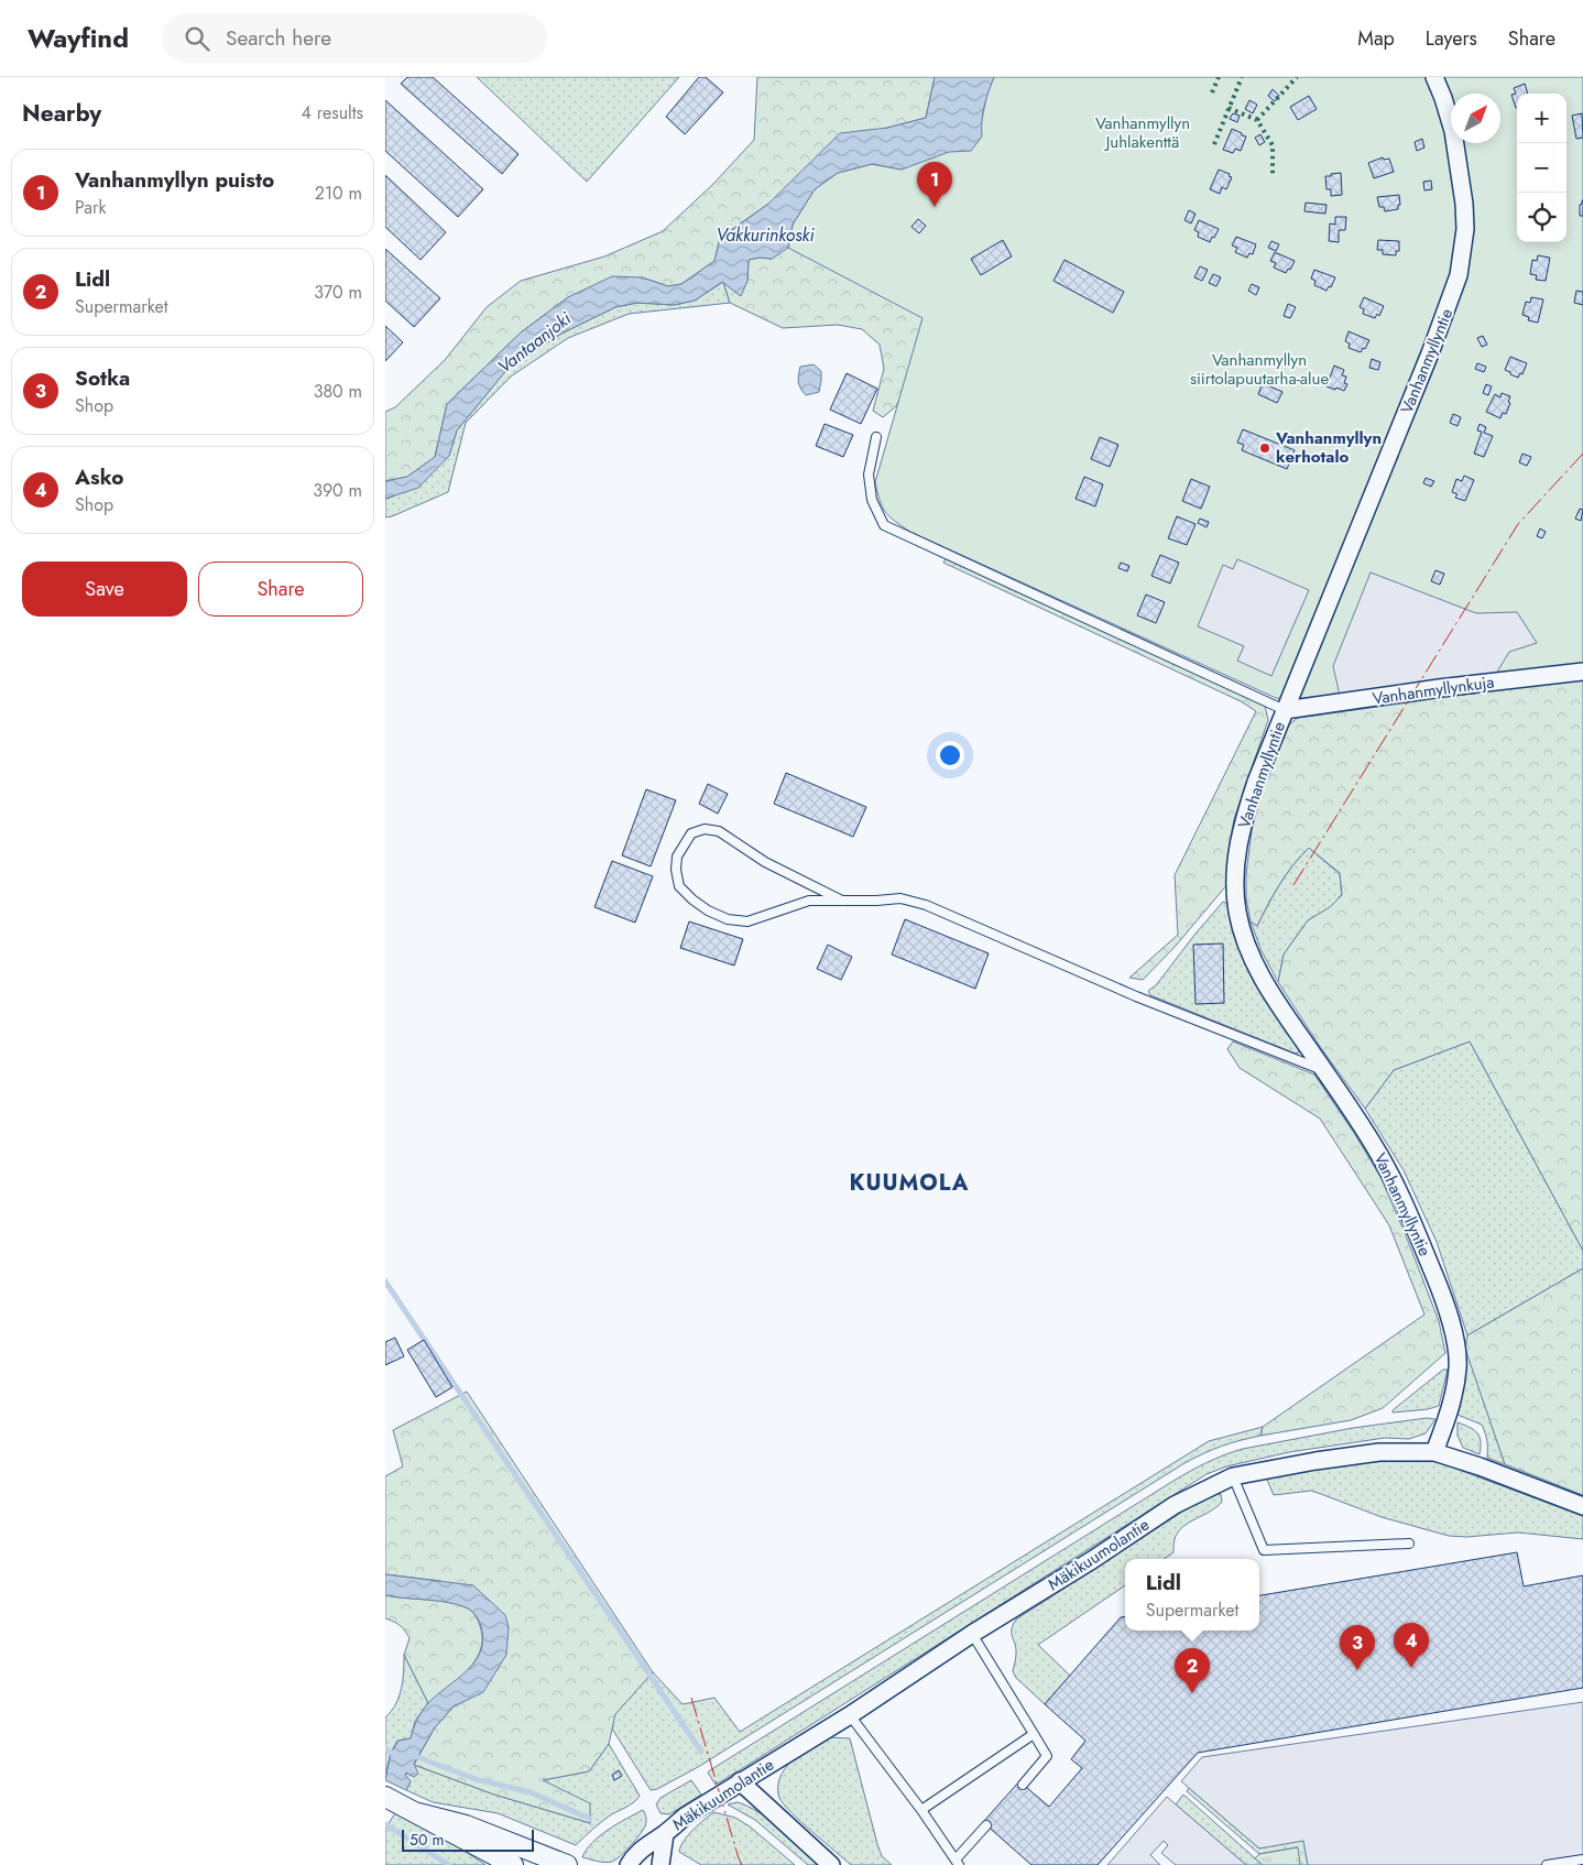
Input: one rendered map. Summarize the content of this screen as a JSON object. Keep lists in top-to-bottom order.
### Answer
{
  "streets": {
    "street": ["Vanhanmyllyntie", "Vanhanmyllynkuja", "Mäkikuumolantie"]
  },
  "crossings": [
    ["Vanhanmyllyntie", "Vanhanmyllynkuja"],
    ["Vanhanmyllyntie", "Mäkikuumolantie"]
  ],
  "districts": ["KUUMOLA"],
  "water": ["Vakkurinkoski", "Vantaanjoki"],
  "parks": ["Vanhanmyllyn Juhlakenttä", "Vanhanmyllyn siirtolapuutarha-alue"],
  "places": ["Vanhanmyllyn kerhotalo"],
  "scale_bar": "50 m",
  "north": "top right",
  "page": {
    "header": "Wayfind",
    "search": "Search here",
    "nav": ["Map", "Layers", "Share"],
    "heading": ["Nearby", "4 results"],
    "map_buttons": ["+", "−"],
    "list": [
      {
        "mark": "1",
        "name": "Vanhanmyllyn puisto",
        "note": "Park",
        "value": "210 m"
      },
      {
        "mark": "2",
        "name": "Lidl",
        "note": "Supermarket",
        "value": "370 m"
      },
      {
        "mark": "3",
        "name": "Sotka",
        "note": "Shop",
        "value": "380 m"
      },
      {
        "mark": "4",
        "name": "Asko",
        "note": "Shop",
        "value": "390 m"
      }
    ],
    "pins": [
      "1",
      "4",
      "3",
      "2"
    ],
    "buttons": ["Save", "Share"],
    "popup": ["Lidl", "Supermarket"],
    "scale": "50 m"
  }
}
